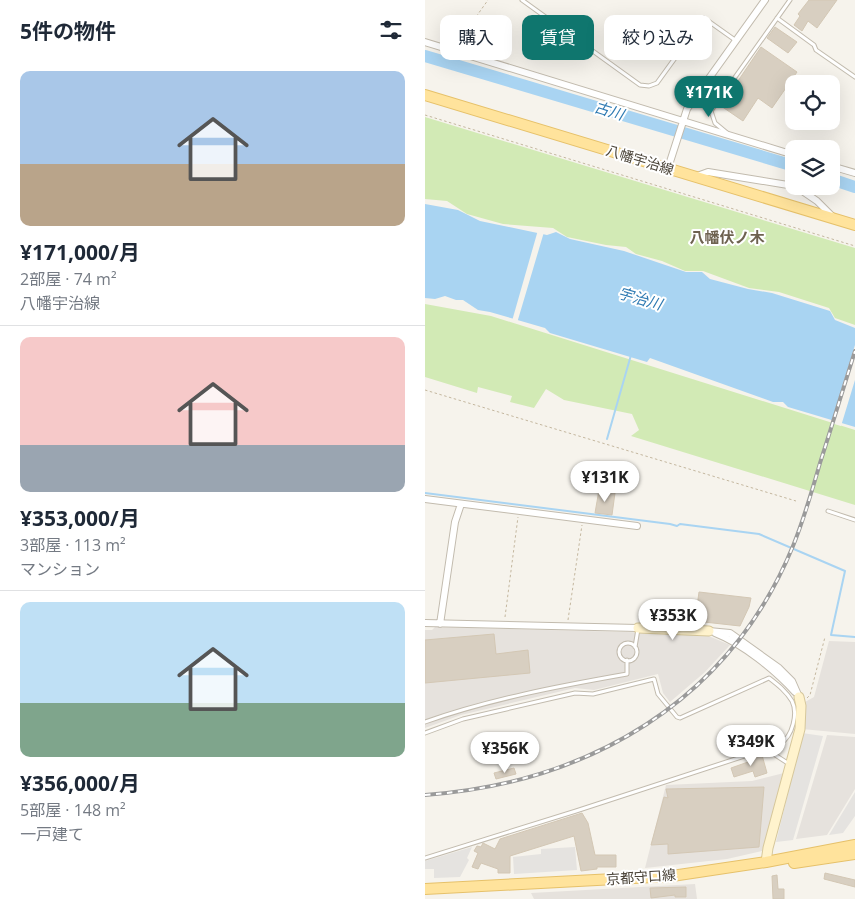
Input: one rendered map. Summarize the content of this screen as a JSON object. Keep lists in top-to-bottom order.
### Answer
{
  "streets": {
    "main road": ["八幡宇治線", "京都守口線"]
  },
  "districts": ["八幡伏ノ木"],
  "water": ["古川", "宇治川"],
  "page": {
    "heading": "5件の物件",
    "chip": ["購入", "賃貸", "絞り込み"],
    "list": [
      {
        "name": "¥171,000/月",
        "note": "2部屋 · 74 m² · 八幡宇治線"
      },
      {
        "name": "¥353,000/月",
        "note": "3部屋 · 113 m² · マンション"
      },
      {
        "name": "¥356,000/月",
        "note": "5部屋 · 148 m² · 一戸建て"
      }
    ],
    "price": [
      "¥171K",
      "¥131K",
      "¥353K",
      "¥349K",
      "¥356K"
    ]
  }
}
